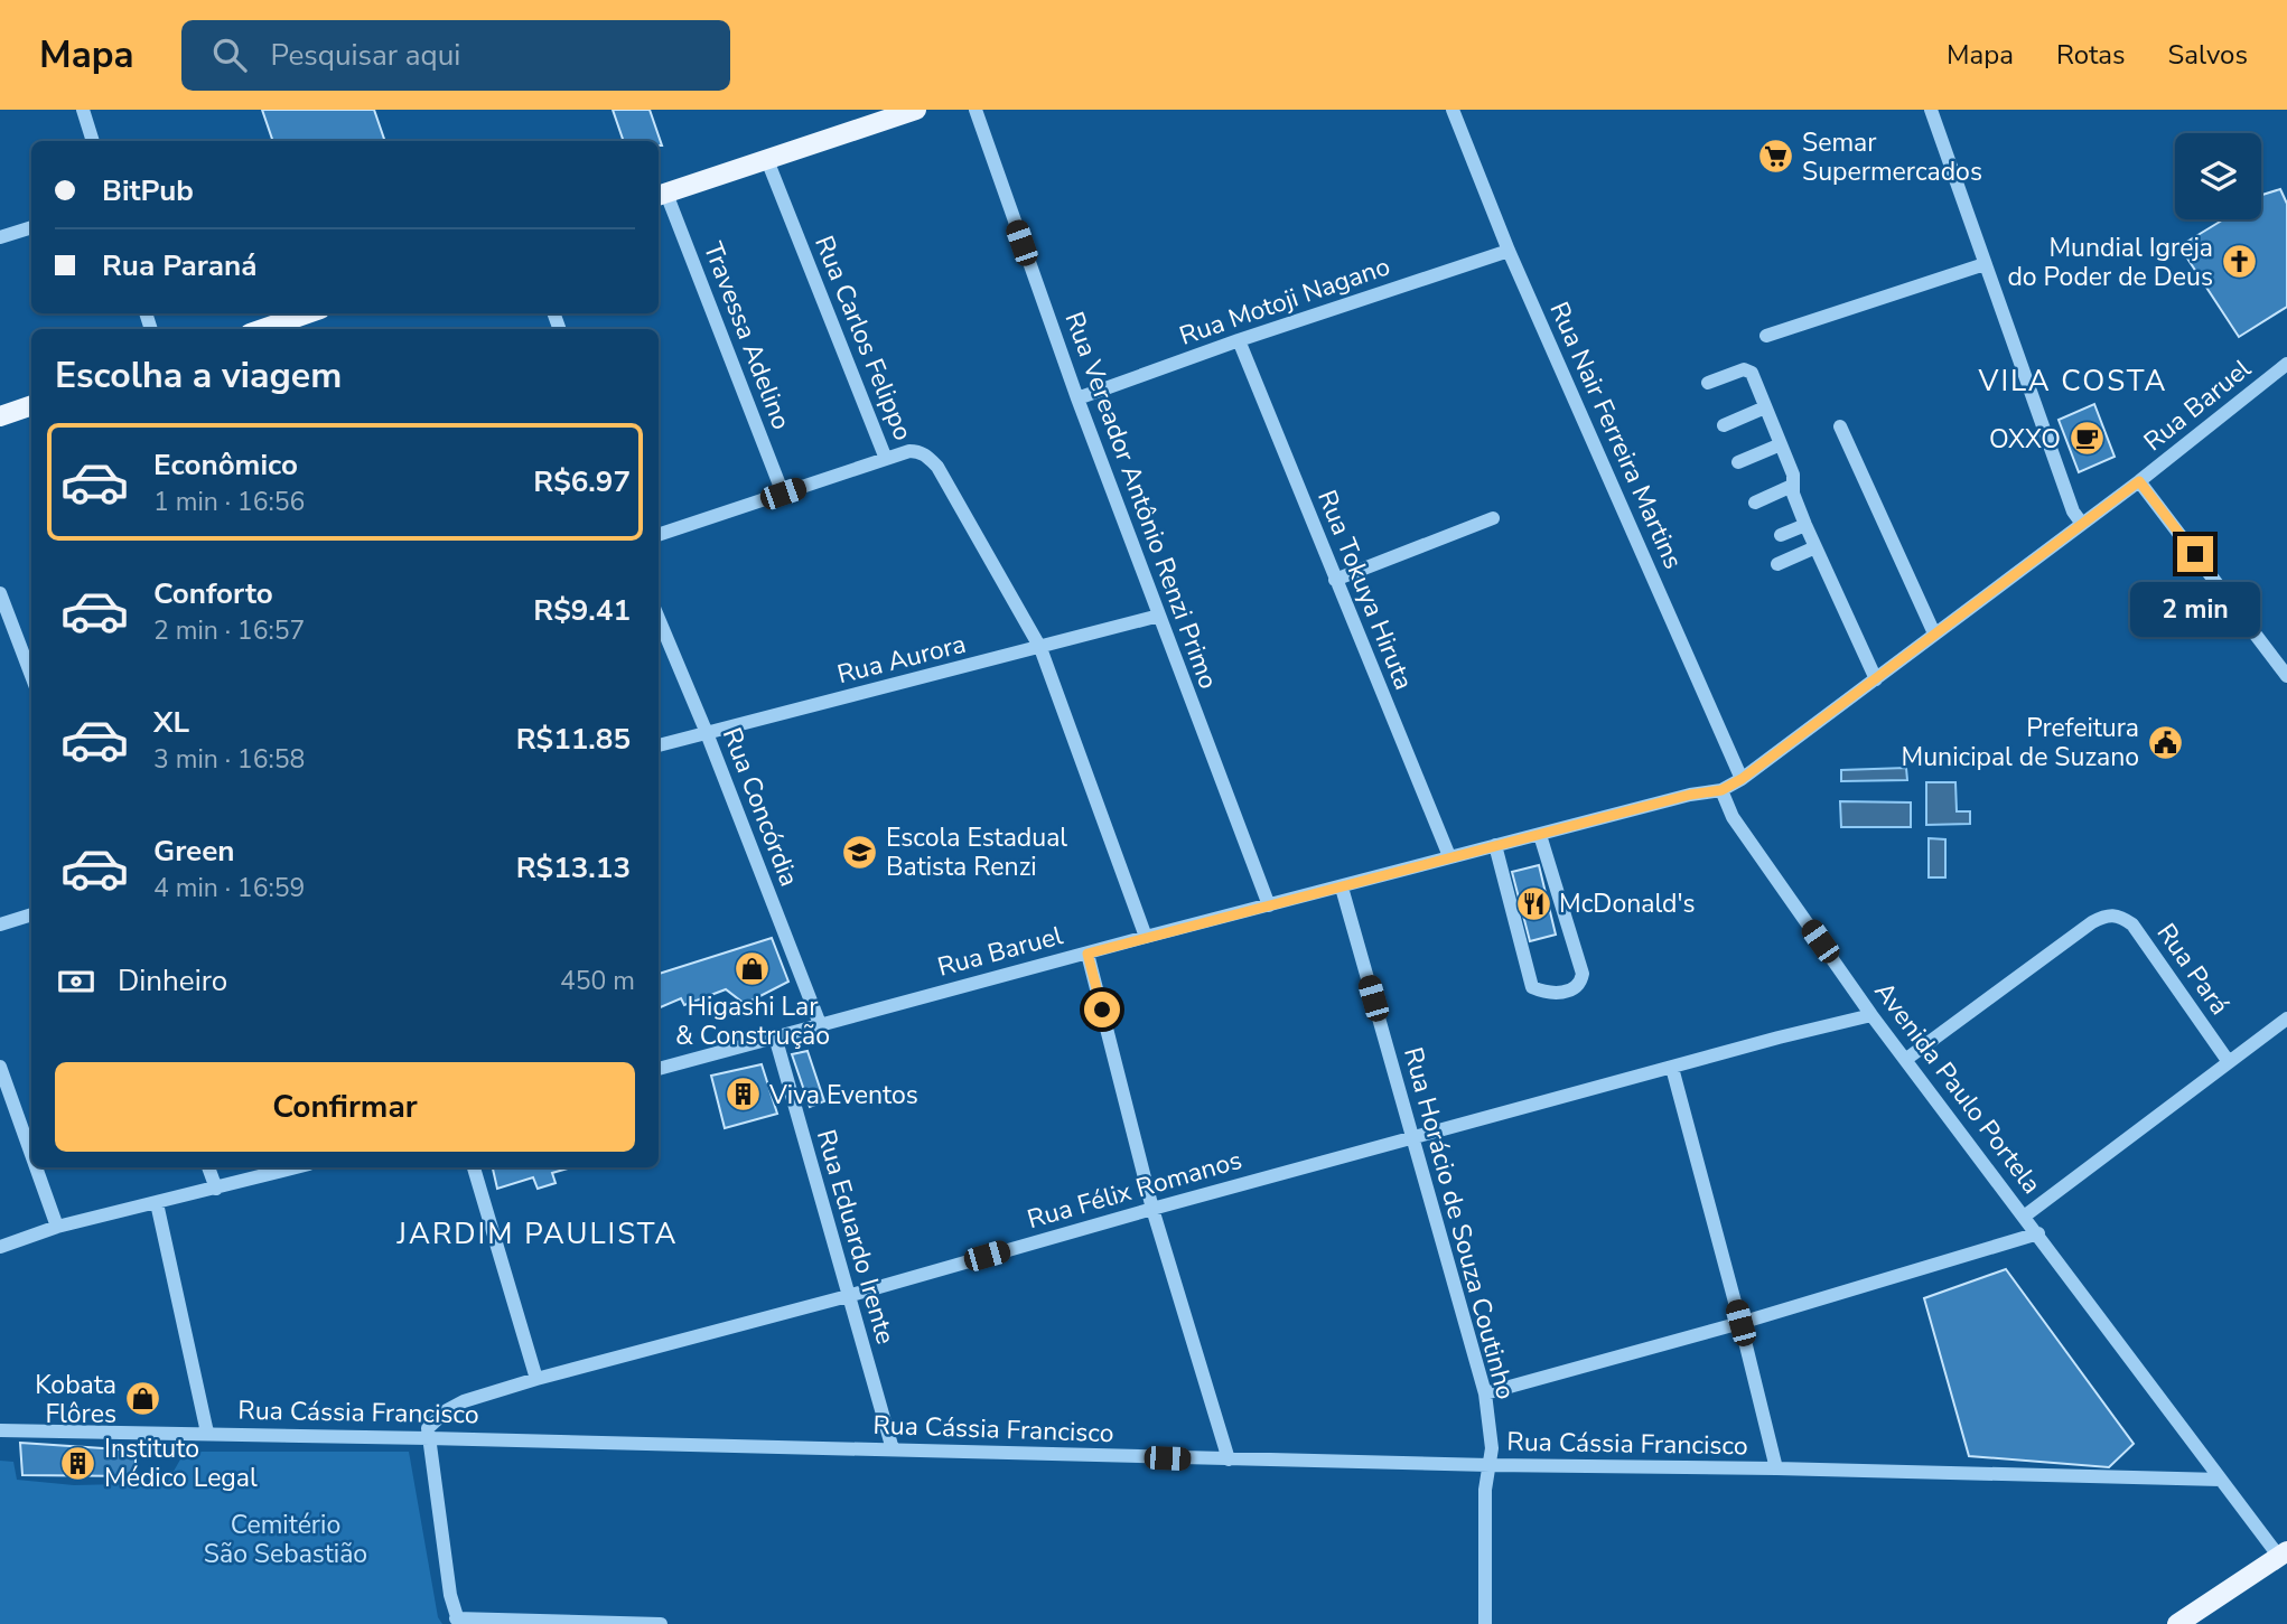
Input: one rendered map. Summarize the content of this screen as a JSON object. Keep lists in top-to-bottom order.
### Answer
{
  "streets": {
    "street": [
      "Rua Motoji Nagano",
      "Travessa Adelino",
      "Rua Carlos Felippo",
      "Rua Baruel",
      "Rua Nair Ferreira Martins",
      "Rua Vereador Antônio Renzi Primo",
      "Rua Tokuya Hiruta",
      "Rua Aurora",
      "Rua Concórdia",
      "Rua Pará",
      "Avenida Paulo Portela",
      "Rua Félix Romanos",
      "Rua Horácio de Souza Coutinho",
      "Rua Eduardo Irente",
      "Rua Cássia Francisco"
    ]
  },
  "crossings": [
    ["Rua Motoji Nagano", "Rua Nair Ferreira Martins"],
    ["Rua Motoji Nagano", "Rua Vereador Antônio Renzi Primo"],
    ["Rua Motoji Nagano", "Rua Tokuya Hiruta"],
    ["Rua Carlos Felippo", "Rua Aurora"],
    ["Rua Baruel", "Rua Nair Ferreira Martins"],
    ["Rua Baruel", "Rua Vereador Antônio Renzi Primo"],
    ["Rua Baruel", "Rua Tokuya Hiruta"],
    ["Rua Baruel", "Rua Concórdia"],
    ["Rua Baruel", "Avenida Paulo Portela"],
    ["Rua Baruel", "Rua Horácio de Souza Coutinho"],
    ["Rua Baruel", "Rua Eduardo Irente"],
    ["Rua Vereador Antônio Renzi Primo", "Rua Aurora"],
    ["Rua Aurora", "Rua Concórdia"],
    ["Rua Pará", "Avenida Paulo Portela"],
    ["Avenida Paulo Portela", "Rua Félix Romanos"],
    ["Avenida Paulo Portela", "Rua Cássia Francisco"],
    ["Rua Félix Romanos", "Rua Horácio de Souza Coutinho"],
    ["Rua Félix Romanos", "Rua Eduardo Irente"],
    ["Rua Félix Romanos", "Rua Cássia Francisco"],
    ["Rua Horácio de Souza Coutinho", "Rua Cássia Francisco"],
    ["Rua Eduardo Irente", "Rua Cássia Francisco"]
  ],
  "districts": ["VILA COSTA", "JARDIM PAULISTA"],
  "parks": ["Cemitério São Sebastião"],
  "places": {
    "supermarket": ["Semar Supermercados"],
    "church": ["Mundial Igreja do Poder de Deus"],
    "cafe": ["OXXO"],
    "public building": ["Prefeitura Municipal de Suzano"],
    "school or university": ["Escola Estadual Batista Renzi"],
    "restaurant": ["McDonald's"],
    "shop": ["Higashi Lar & Construção", "Kobata Flôres"],
    "building": ["Viva Eventos", "Instituto Médico Legal"]
  },
  "page": {
    "header": "Mapa",
    "search": "Pesquisar aqui",
    "nav": ["Mapa", "Rotas", "Salvos"],
    "banner": ["BitPub", "Rua Paraná"],
    "heading": "Escolha a viagem",
    "list": [
      {
        "name": "Econômico",
        "note": "1 min · 16:56",
        "value": "R$6.97"
      },
      {
        "name": "Conforto",
        "note": "2 min · 16:57",
        "value": "R$9.41"
      },
      {
        "name": "XL",
        "note": "3 min · 16:58",
        "value": "R$11.85"
      },
      {
        "name": "Green",
        "note": "4 min · 16:59",
        "value": "R$13.13"
      }
    ],
    "bubble": "2 min",
    "pay": ["Dinheiro", "450 m"],
    "buttons": "Confirmar"
  }
}
